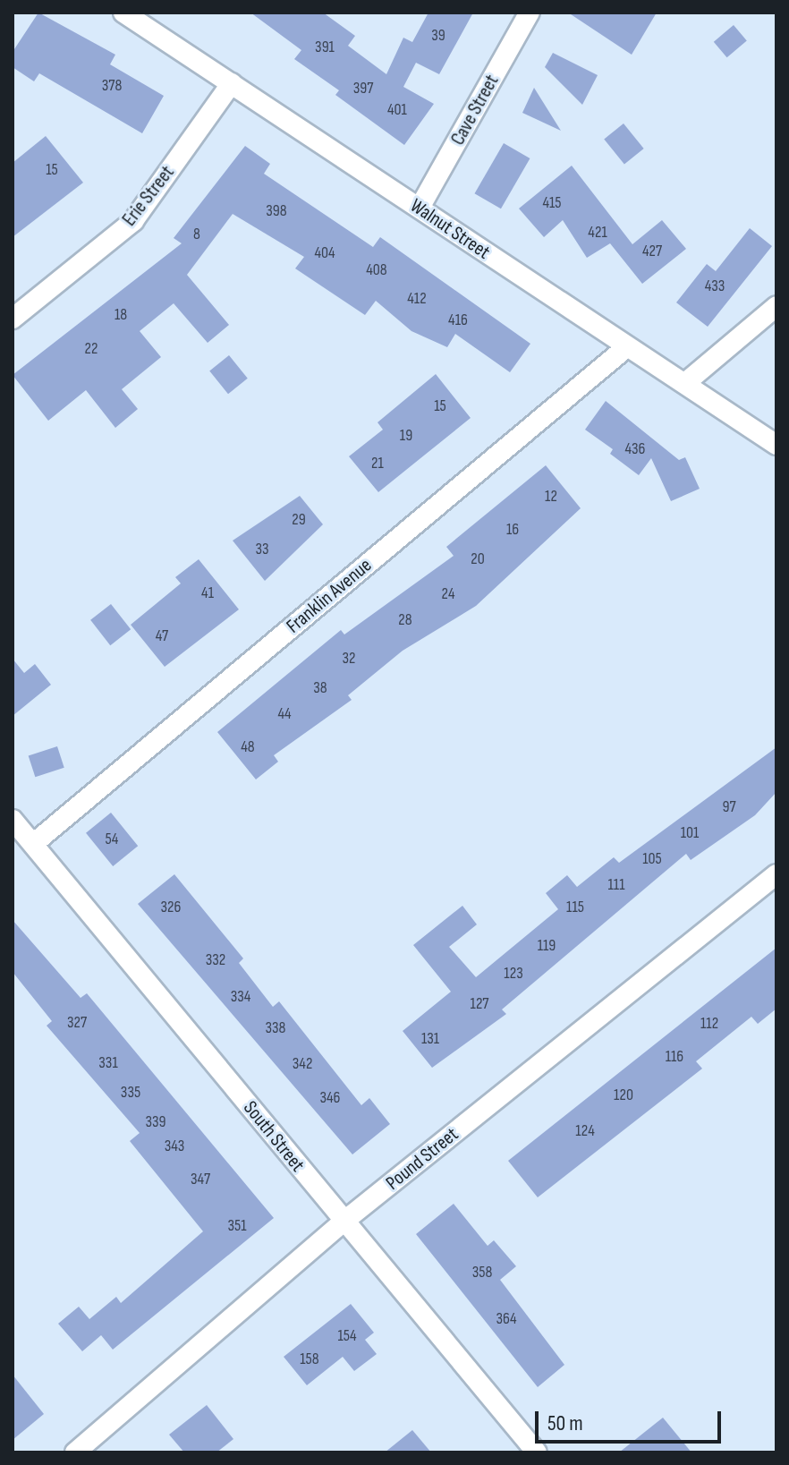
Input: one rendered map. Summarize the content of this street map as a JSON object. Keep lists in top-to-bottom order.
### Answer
{
  "streets": {
    "street": [
      "Cave Street",
      "Erie Street",
      "Walnut Street",
      "Franklin Avenue",
      "South Street",
      "Pound Street"
    ]
  },
  "crossings": [
    ["Cave Street", "Walnut Street"],
    ["Erie Street", "Walnut Street"],
    ["Walnut Street", "Franklin Avenue"],
    ["Franklin Avenue", "South Street"],
    ["South Street", "Pound Street"]
  ],
  "house_numbers": [
    "39",
    "391",
    "378",
    "397",
    "401",
    "15",
    "415",
    "398",
    "421",
    "8",
    "427",
    "404",
    "408",
    "433",
    "412",
    "18",
    "416",
    "22",
    "15",
    "19",
    "436",
    "21",
    "12",
    "29",
    "16",
    "33",
    "20",
    "41",
    "24",
    "28",
    "47",
    "32",
    "38",
    "44",
    "48",
    "97",
    "101",
    "54",
    "105",
    "111",
    "326",
    "115",
    "119",
    "332",
    "123",
    "334",
    "127",
    "327",
    "112",
    "338",
    "131",
    "116",
    "331",
    "342",
    "335",
    "120",
    "346",
    "339",
    "124",
    "343",
    "347",
    "351",
    "358",
    "364",
    "154",
    "158"
  ],
  "scale_bar": "50 m"
}
